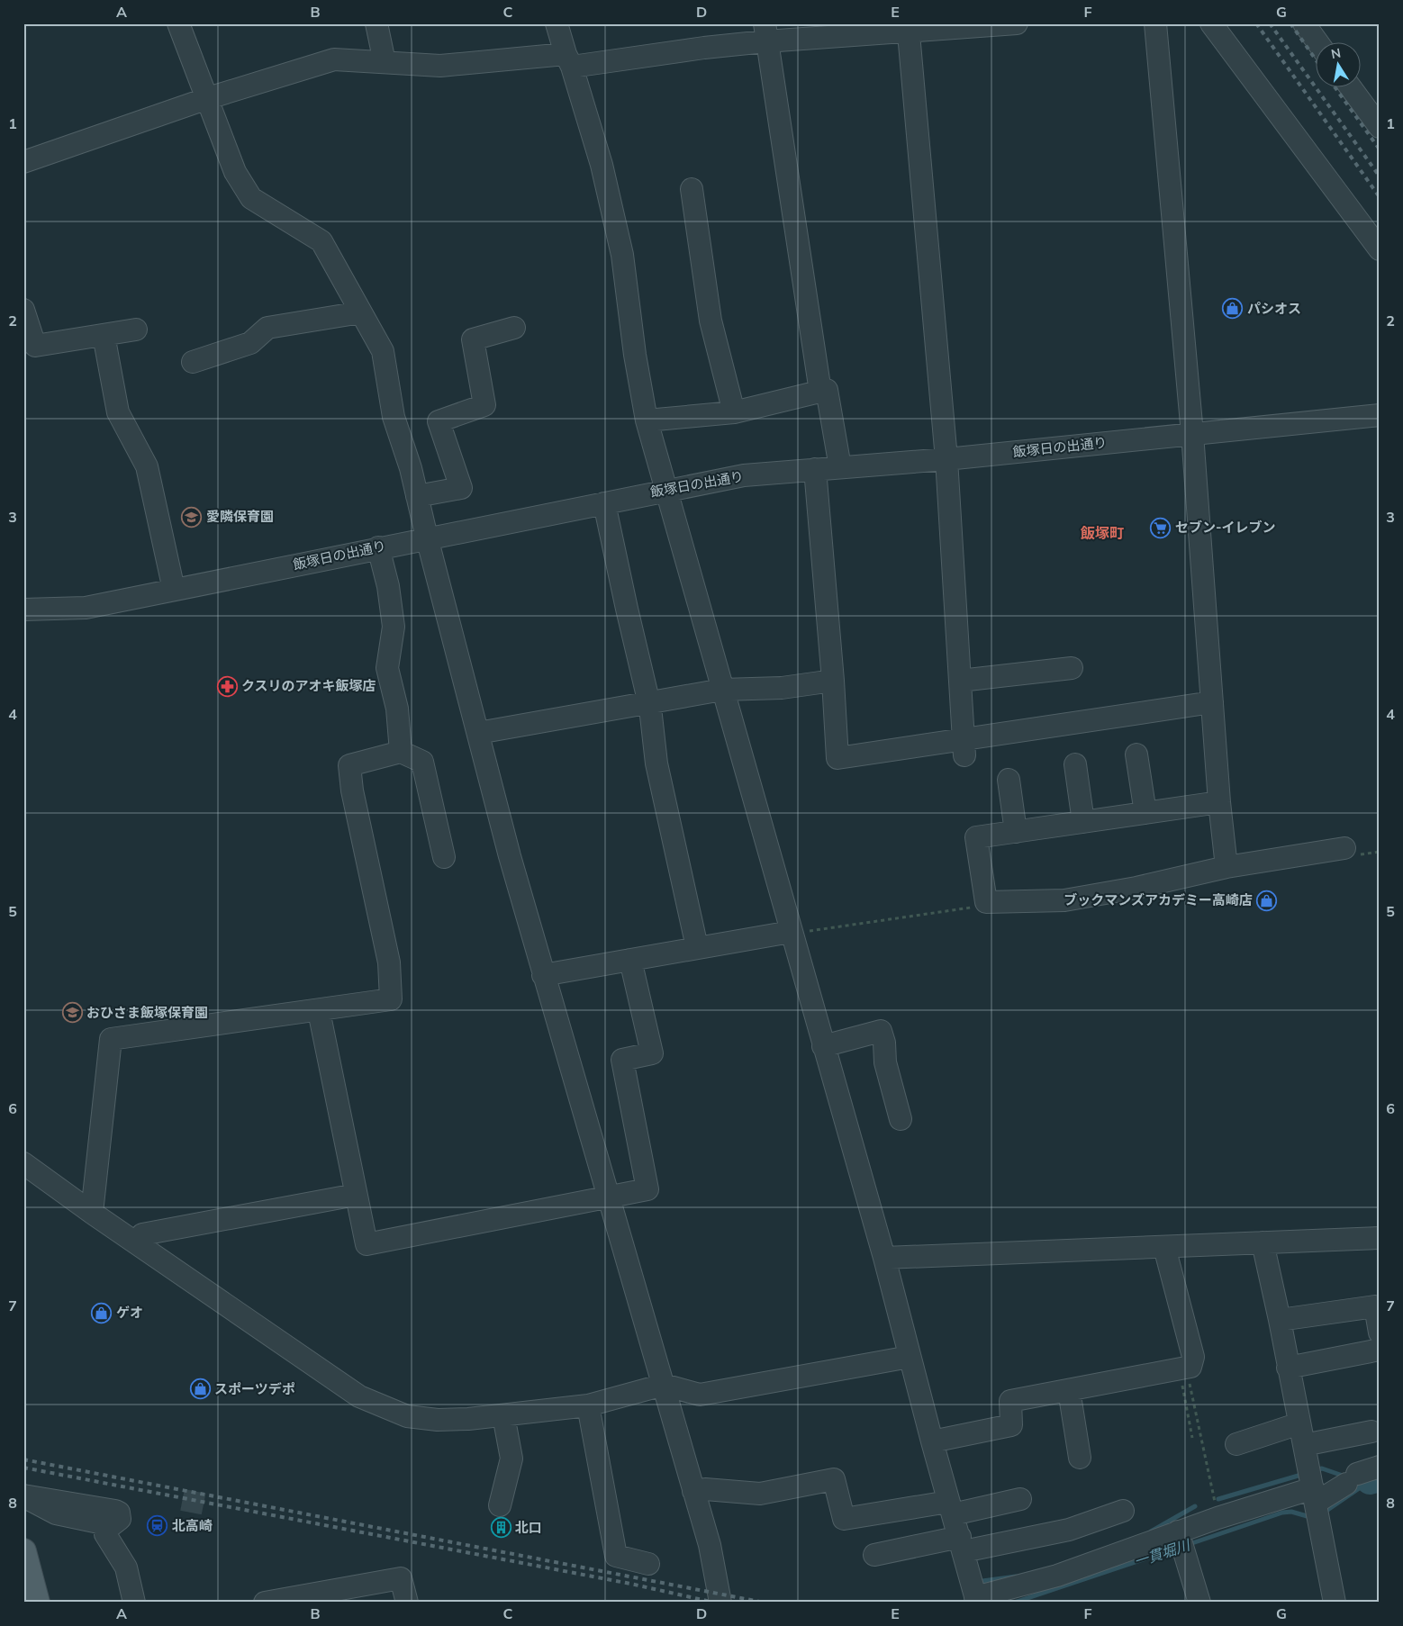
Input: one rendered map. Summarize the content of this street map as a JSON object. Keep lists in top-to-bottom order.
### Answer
{
  "streets": {
    "street": ["飯塚日の出通り"]
  },
  "districts": ["飯塚町"],
  "water": ["一貫堀川"],
  "places": {
    "shop": [
      "パシオス",
      "ブックマンズアカデミー高崎店",
      "ゲオ",
      "スポーツデポ"
    ],
    "school or university": ["愛隣保育園", "おひさま飯塚保育園"],
    "supermarket": ["セブン-イレブン"],
    "pharmacy": ["クスリのアオキ飯塚店"],
    "station": ["北高崎"],
    "building": ["北口"]
  },
  "north": "top",
  "grid": {
    "columns": [
      "A",
      "B",
      "C",
      "D",
      "E",
      "F",
      "G"
    ],
    "rows": [
      "1",
      "2",
      "3",
      "4",
      "5",
      "6",
      "7",
      "8"
    ]
  }
}
